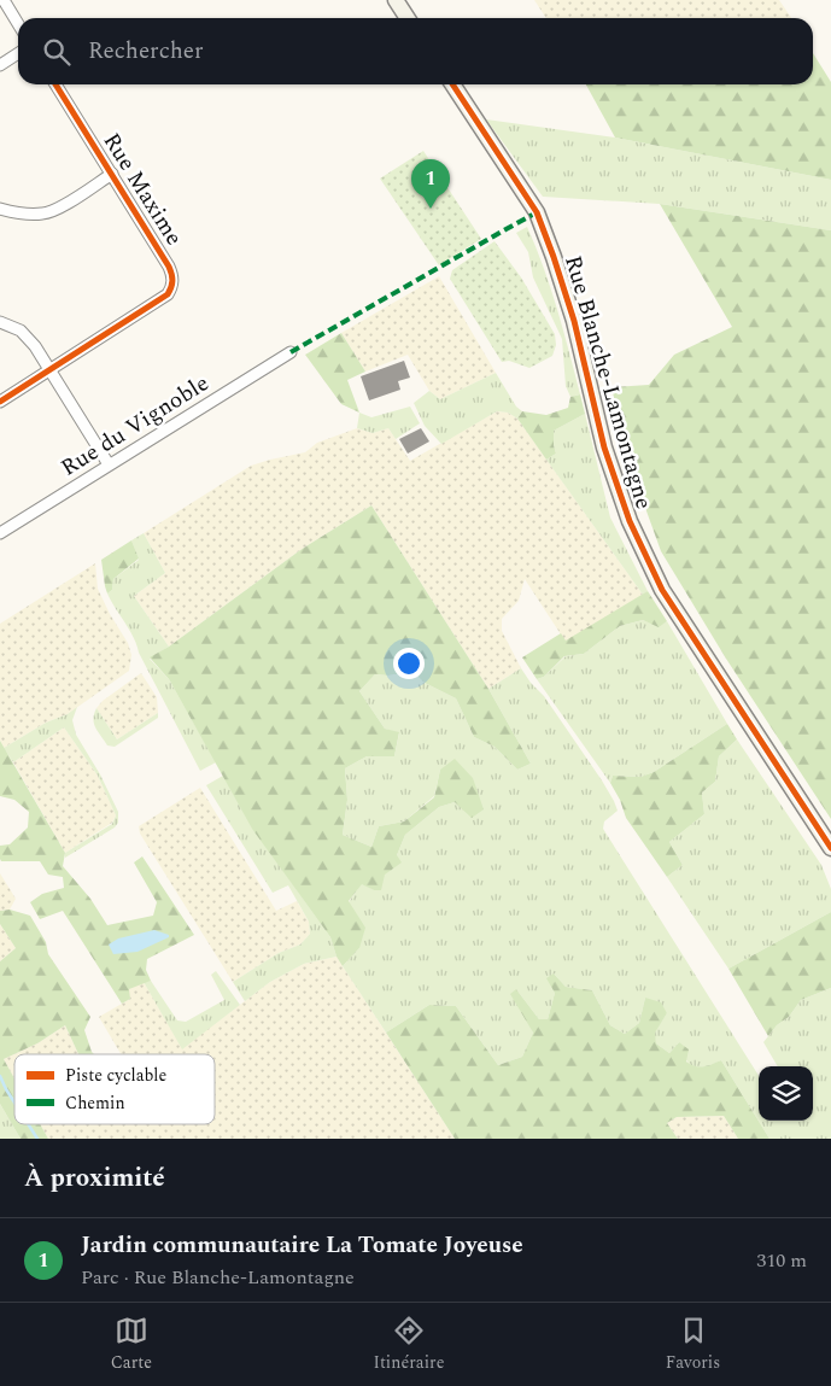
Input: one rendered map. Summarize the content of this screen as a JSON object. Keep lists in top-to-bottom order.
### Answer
{
  "streets": {
    "street": ["Rue Maxime", "Rue Blanche-Lamontagne", "Rue du Vignoble"]
  },
  "legend": ["Piste cyclable", "Chemin"],
  "page": {
    "search": "Rechercher",
    "pins": "1",
    "heading": "À proximité",
    "list": [
      {
        "mark": "1",
        "name": "Jardin communautaire La Tomate Joyeuse",
        "note": "Parc · Rue Blanche-Lamontagne",
        "value": "310 m"
      }
    ],
    "nav": ["Carte", "Itinéraire", "Favoris"]
  }
}
